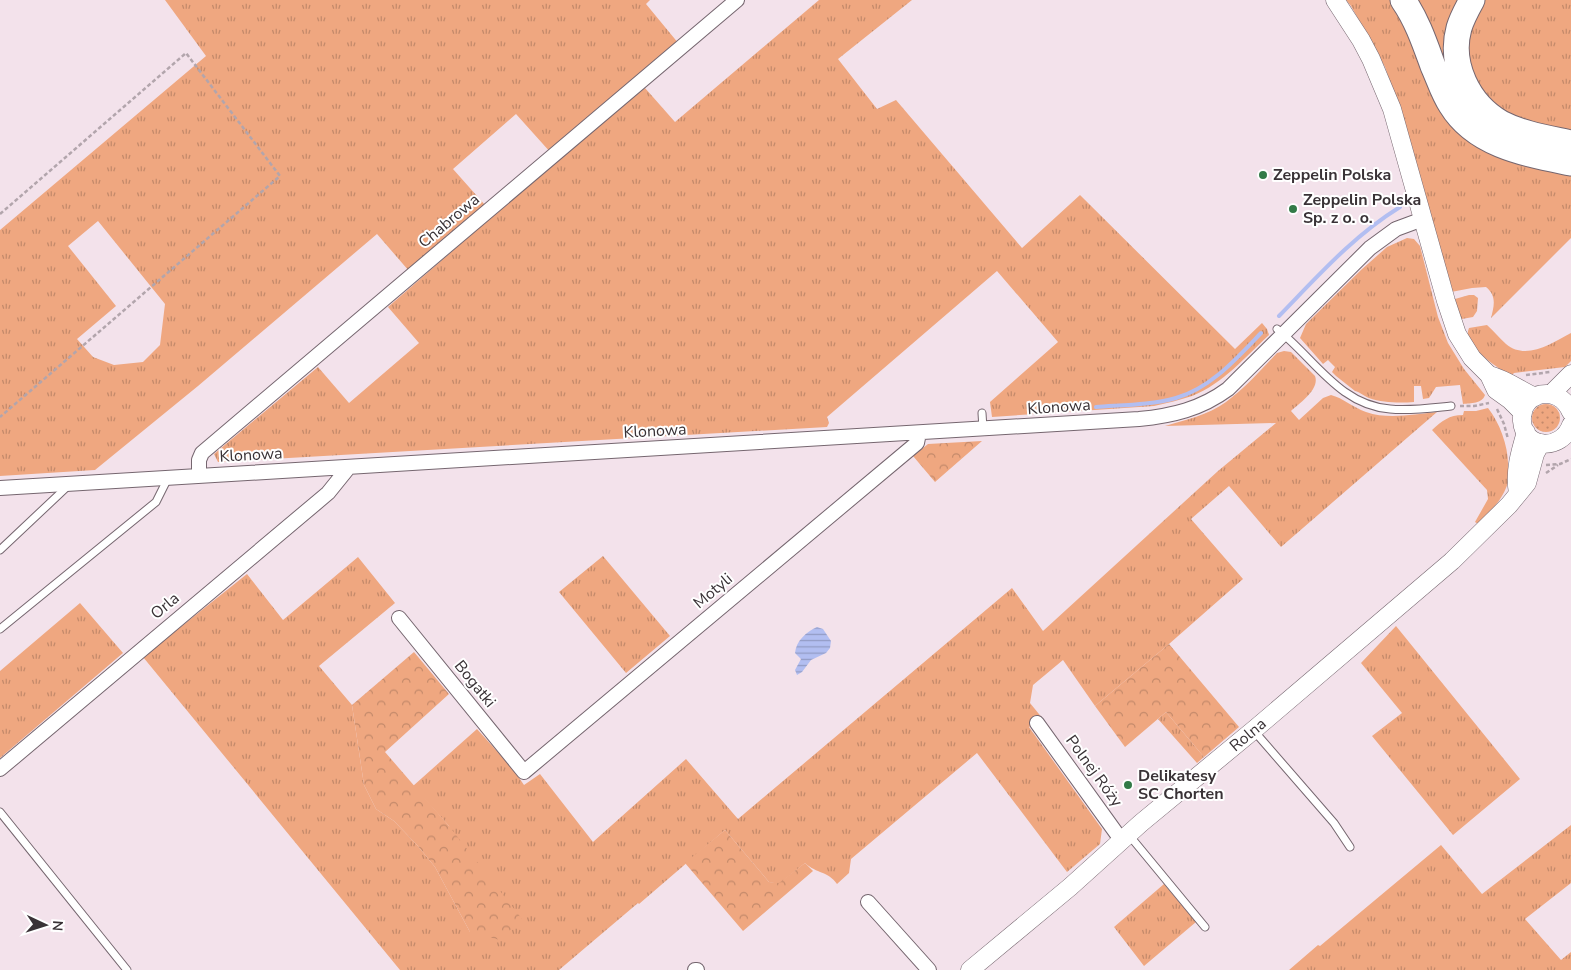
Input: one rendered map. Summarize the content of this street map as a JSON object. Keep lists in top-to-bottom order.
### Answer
{
  "streets": {
    "street": [
      "Chabrowa",
      "Klonowa",
      "Motyli",
      "Orla",
      "Bogatki",
      "Rolna",
      "Polnej Róży"
    ]
  },
  "crossings": [
    ["Chabrowa", "Klonowa"],
    ["Klonowa", "Motyli"],
    ["Klonowa", "Orla"],
    ["Motyli", "Bogatki"],
    ["Rolna", "Polnej Róży"]
  ],
  "places": ["Zeppelin Polska", "Zeppelin Polska Sp. z o. o.", "Delikatesy SC Chorten"],
  "north": "right"
}
